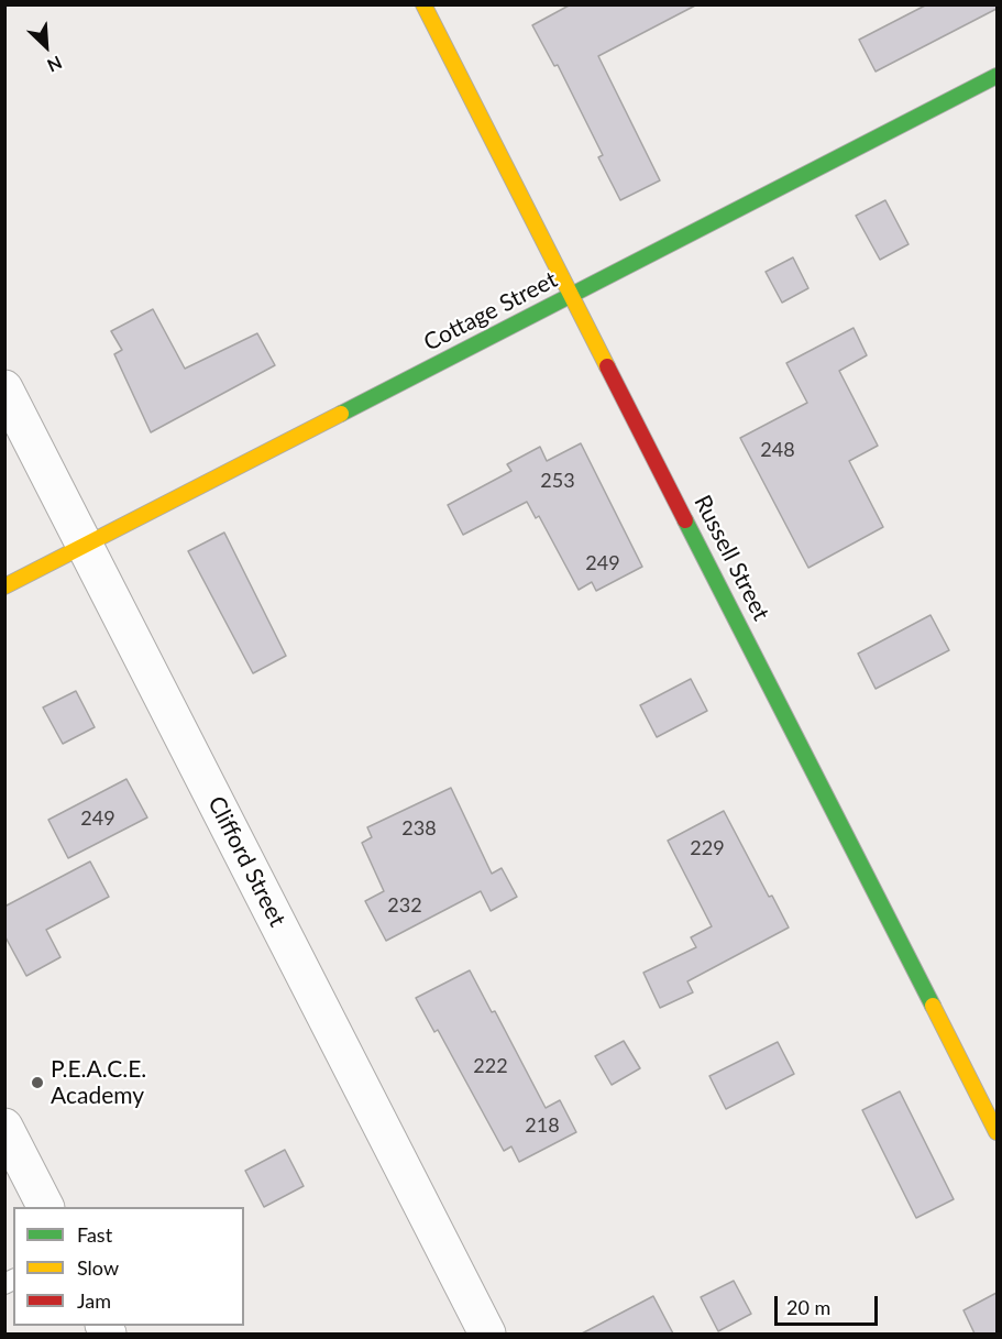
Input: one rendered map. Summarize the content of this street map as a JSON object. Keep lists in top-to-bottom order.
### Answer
{
  "streets": {
    "street": ["Cottage Street", "Russell Street", "Clifford Street"]
  },
  "crossings": [
    ["Cottage Street", "Russell Street"],
    ["Cottage Street", "Clifford Street"]
  ],
  "places": ["P.E.A.C.E. Academy"],
  "house_numbers": [
    "248",
    "253",
    "249",
    "249",
    "238",
    "229",
    "232",
    "222",
    "218"
  ],
  "legend": ["Fast", "Slow", "Jam"],
  "scale_bar": "20 m",
  "north": "bottom right"
}
